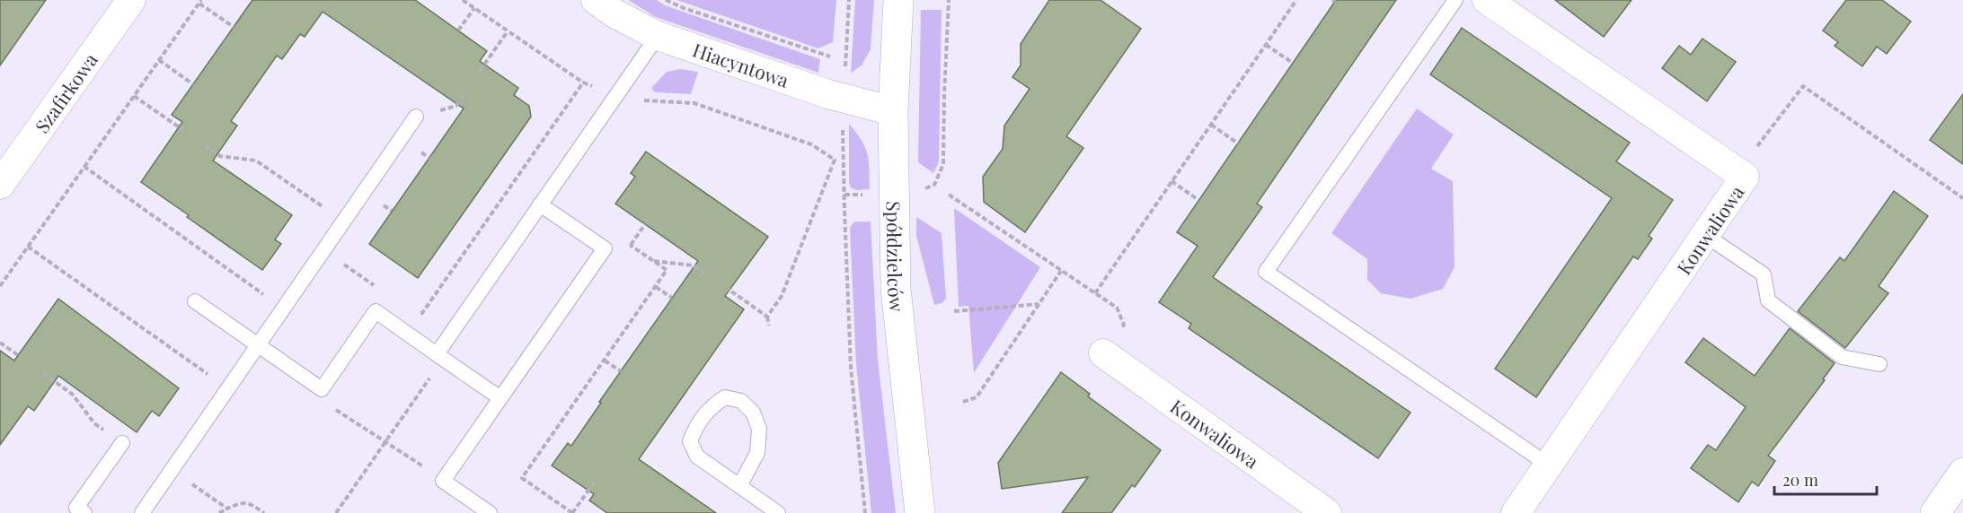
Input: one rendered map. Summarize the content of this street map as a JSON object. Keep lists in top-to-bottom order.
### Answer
{
  "streets": {
    "street": [
      "Hiacyntowa",
      "Szafirkowa",
      "Konwaliowa",
      "Spółdzielców"
    ]
  },
  "crossings": [
    ["Hiacyntowa", "Spółdzielców"]
  ],
  "scale_bar": "20 m"
}
